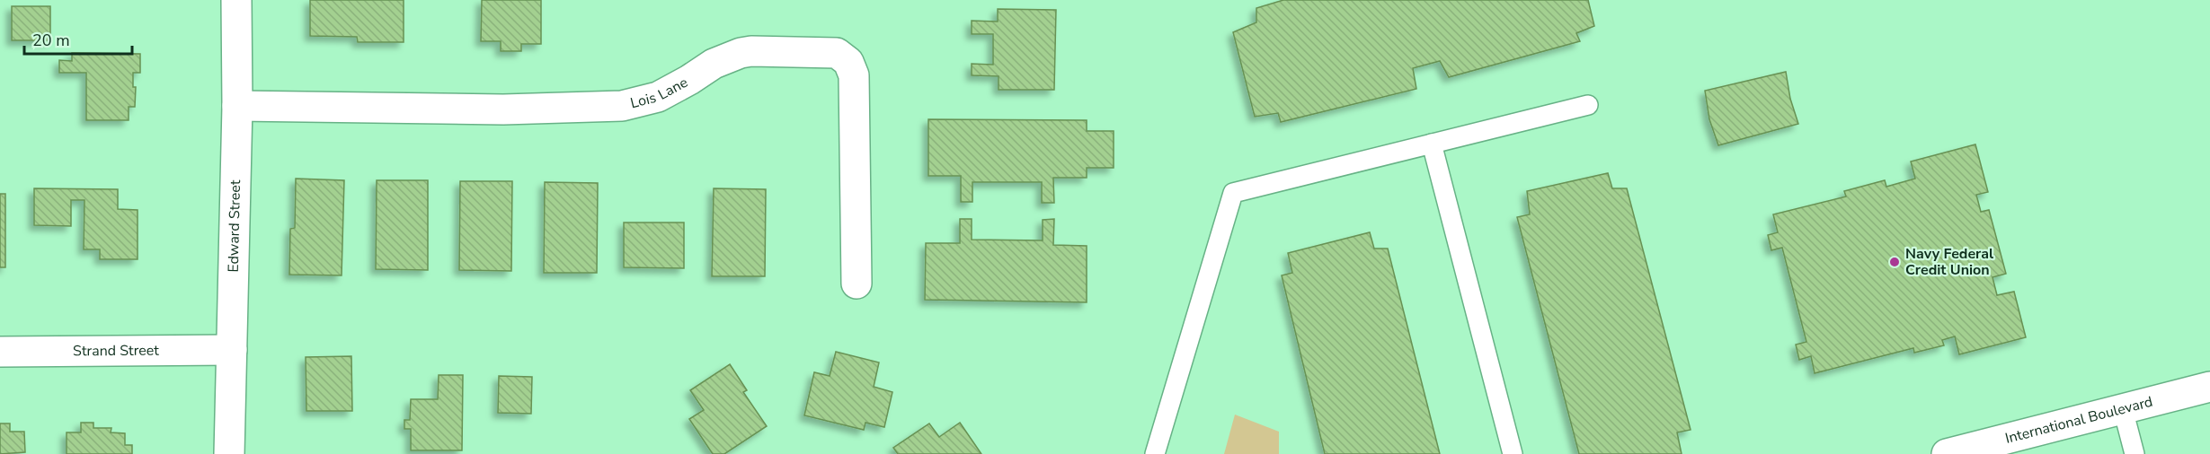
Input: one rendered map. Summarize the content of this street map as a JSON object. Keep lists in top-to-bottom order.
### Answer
{
  "streets": {
    "street": [
      "Lois Lane",
      "Edward Street",
      "Strand Street",
      "International Boulevard"
    ]
  },
  "crossings": [
    ["Lois Lane", "Edward Street"],
    ["Edward Street", "Strand Street"]
  ],
  "places": ["Navy Federal Credit Union"],
  "scale_bar": "20 m"
}
